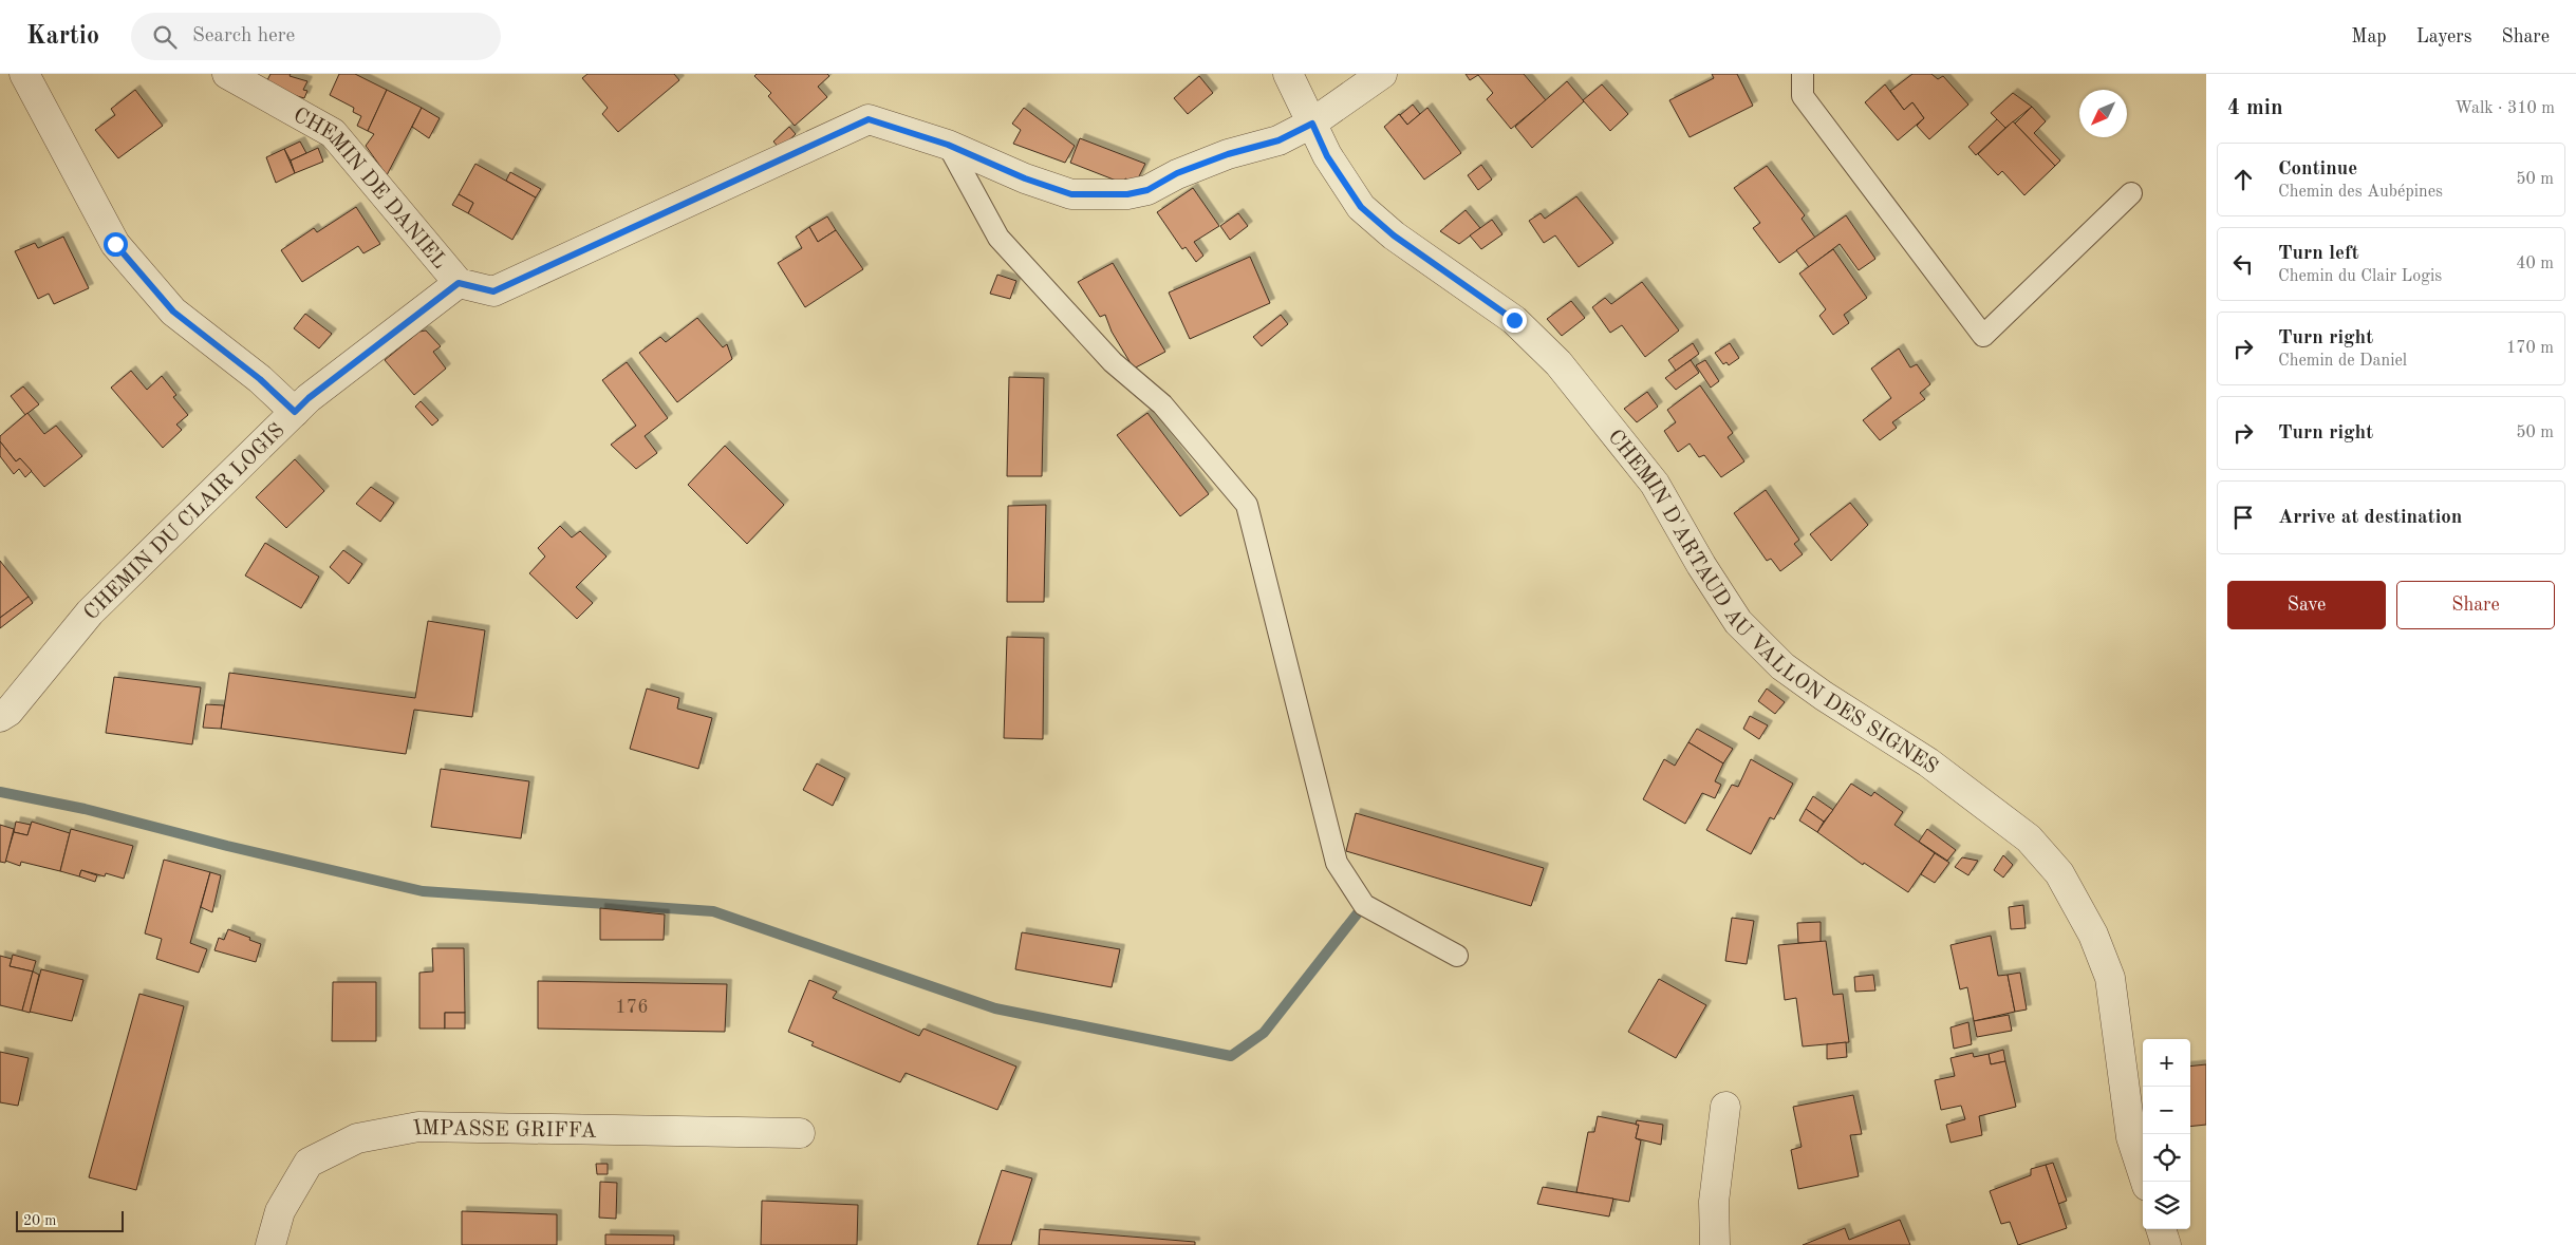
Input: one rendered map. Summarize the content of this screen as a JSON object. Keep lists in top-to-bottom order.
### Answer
{
  "streets": {
    "street": [
      "CHEMIN DE DANIEL",
      "CHEMIN DU CLAIR LOGIS",
      "CHEMIN D'ARTAUD AU VALLON DES SIGNES",
      "IMPASSE GRIFFA"
    ]
  },
  "crossings": [
    ["CHEMIN DE DANIEL", "CHEMIN DU CLAIR LOGIS"],
    ["CHEMIN DE DANIEL", "CHEMIN D'ARTAUD AU VALLON DES SIGNES"]
  ],
  "house_numbers": ["176"],
  "scale_bar": "20 m",
  "north": "bottom left",
  "page": {
    "header": "Kartio",
    "search": "Search here",
    "nav": ["Map", "Layers", "Share"],
    "heading": ["4 min", "Walk · 310 m"],
    "list": [
      ["Continue", "Chemin des Aubépines", "50 m"],
      ["Turn left", "Chemin du Clair Logis", "40 m"],
      ["Turn right", "Chemin de Daniel", "170 m"],
      ["Turn right", "50 m"],
      "Arrive at destination"
    ],
    "buttons": ["Save", "Share"],
    "map_buttons": ["+", "−"],
    "scale": "20 m"
  }
}
